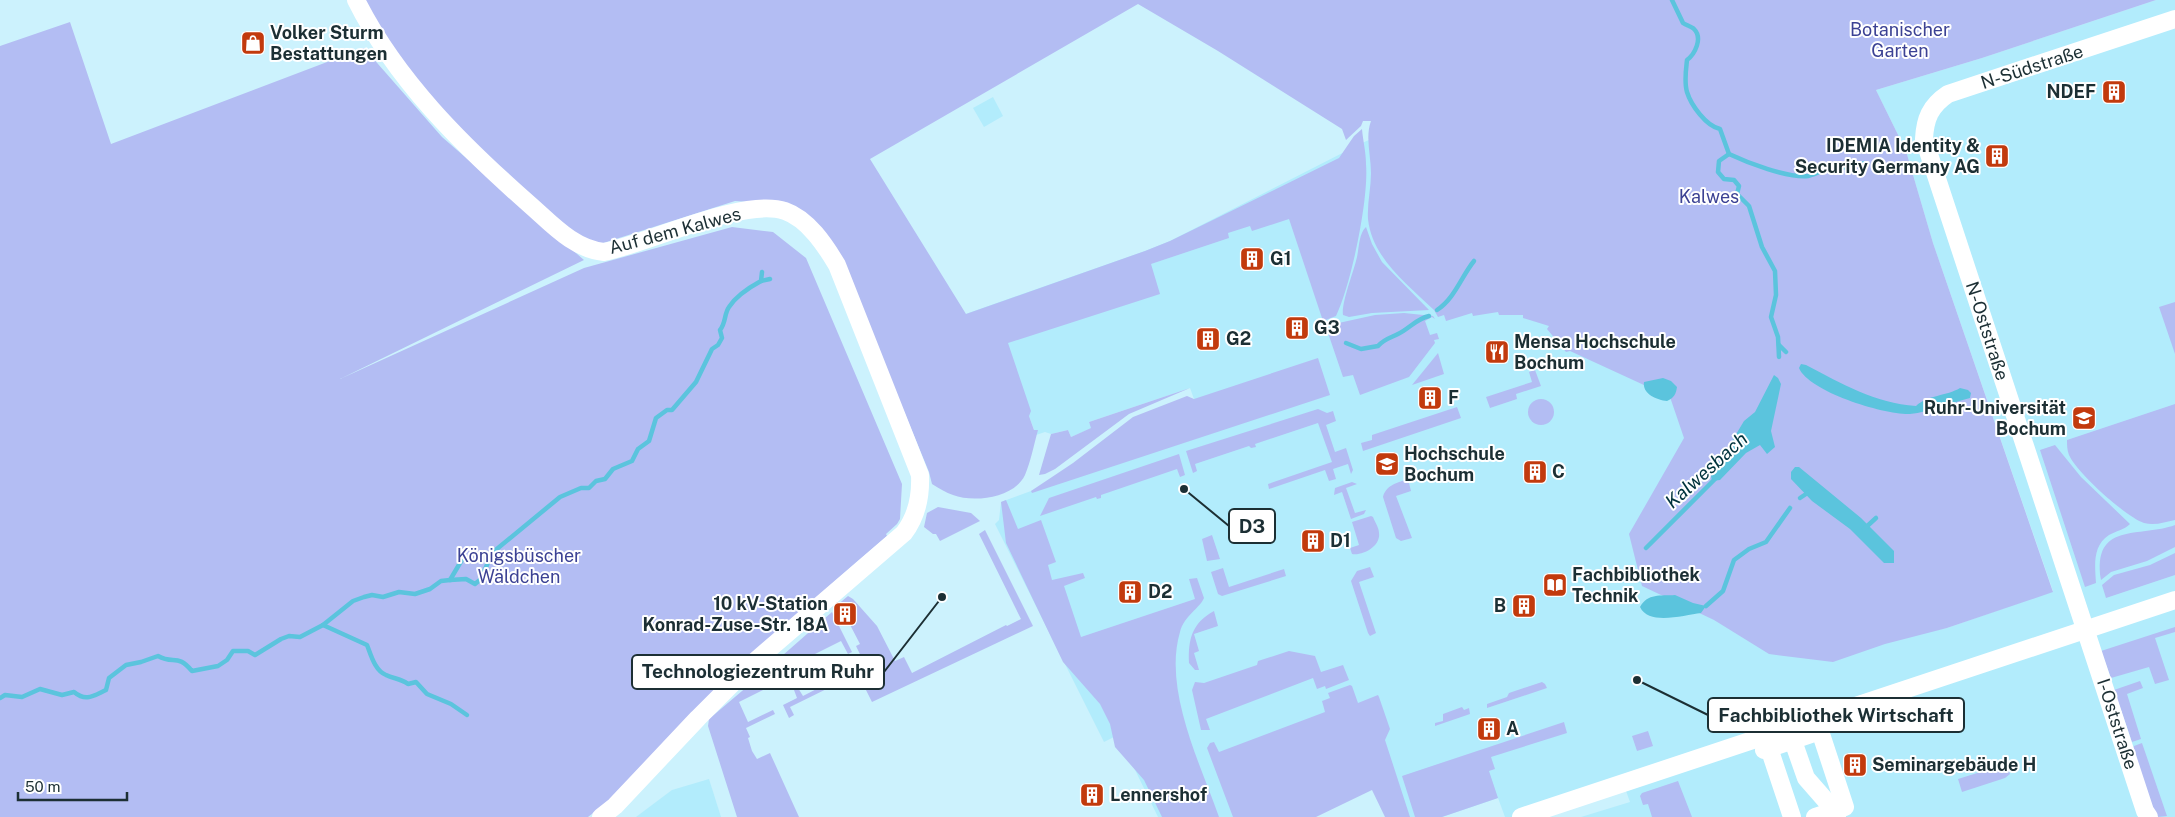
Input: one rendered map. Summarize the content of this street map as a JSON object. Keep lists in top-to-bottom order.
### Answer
{
  "streets": {
    "street": [
      "N-Südstraße",
      "Auf dem Kalwes",
      "N-Oststraße",
      "I-Oststraße"
    ]
  },
  "crossings": [
    ["N-Südstraße", "N-Oststraße"],
    ["N-Oststraße", "I-Oststraße"]
  ],
  "water": ["Kalwesbach"],
  "parks": ["Botanischer Garten", "Kalwes", "Königsbüscher Wäldchen"],
  "places": {
    "shop": ["Volker Sturm Bestattungen"],
    "building": [
      "NDEF",
      "IDEMIA Identity & Security Germany AG",
      "G1",
      "G3",
      "G2",
      "F",
      "C",
      "D1",
      "D2",
      "B",
      "10 kV-Station Konrad-Zuse-Str. 18A",
      "A",
      "Seminargebäude H",
      "Lennershof"
    ],
    "restaurant": ["Mensa Hochschule Bochum"],
    "school or university": ["Ruhr-Universität Bochum", "Hochschule Bochum"],
    "other": ["D3", "Technologiezentrum Ruhr", "Fachbibliothek Wirtschaft"],
    "library": ["Fachbibliothek Technik"]
  },
  "scale_bar": "50 m"
}
